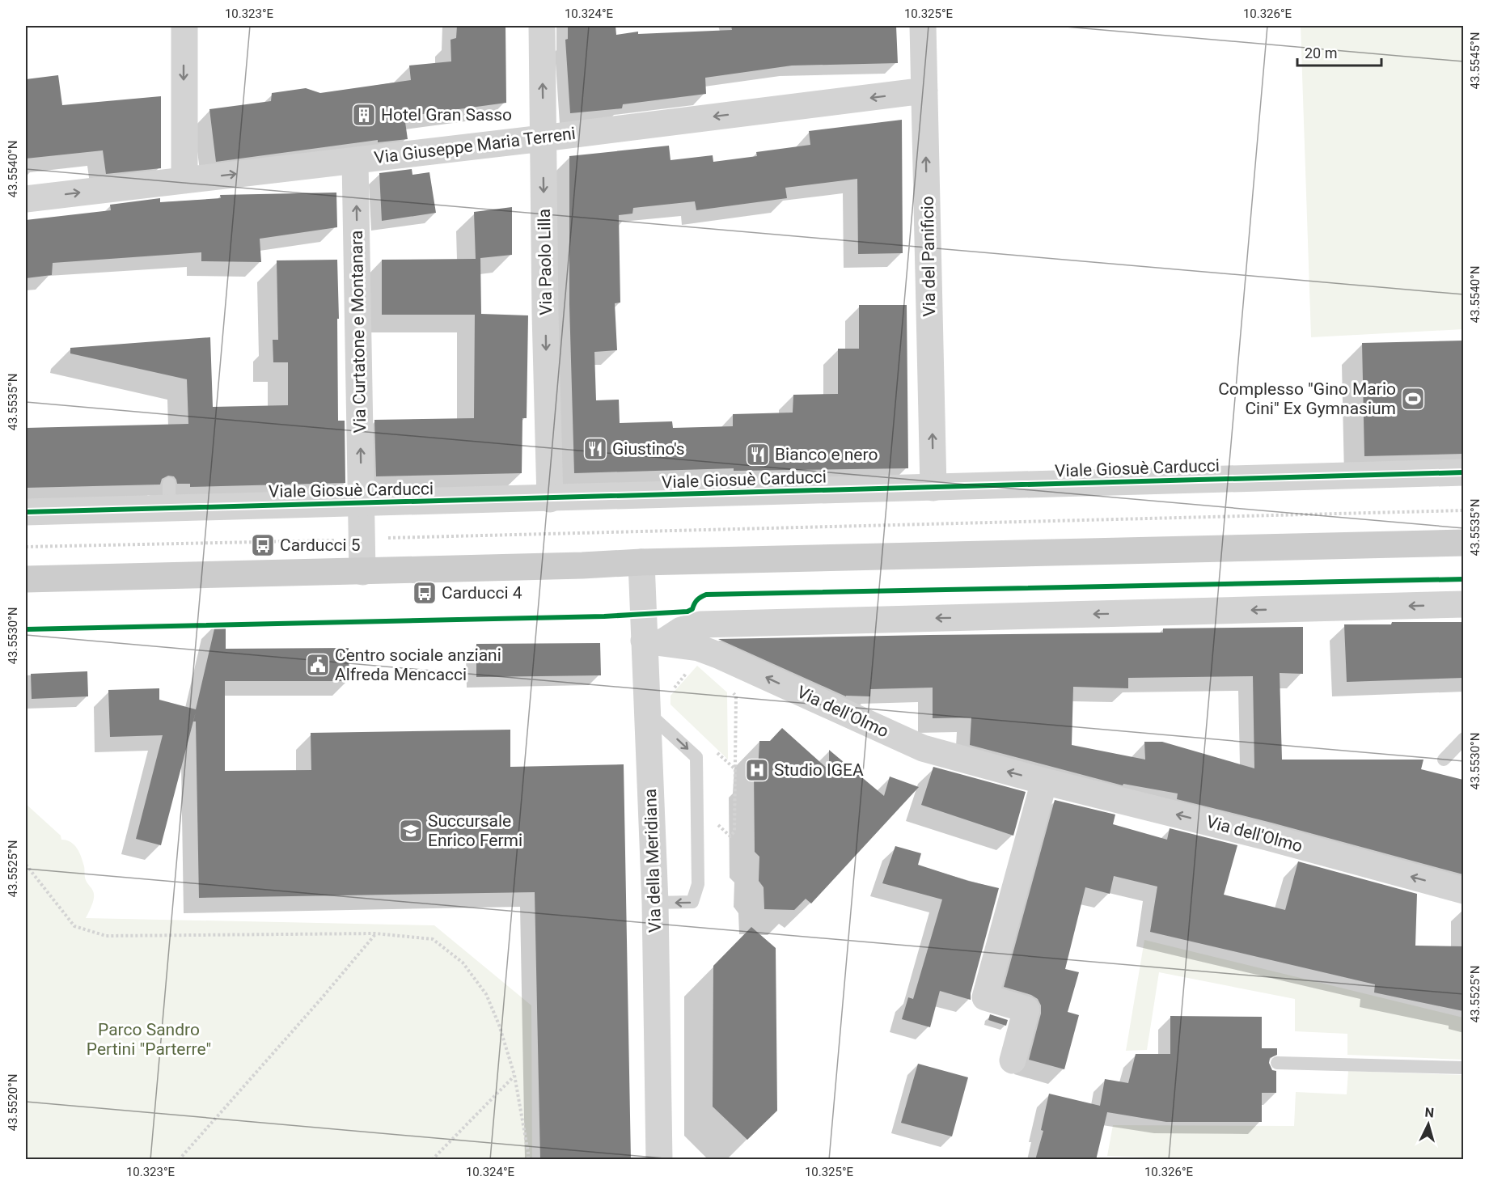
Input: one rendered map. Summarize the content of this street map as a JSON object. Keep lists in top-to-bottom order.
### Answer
{
  "streets": {
    "street": [
      "Via Giuseppe Maria Terreni",
      "Via del Panificio",
      "Via Paolo Lilla",
      "Via Curtatone e Montanara",
      "Viale Giosuè Carducci",
      "Via dell'Olmo",
      "Via della Meridiana"
    ]
  },
  "crossings": [
    ["Via Giuseppe Maria Terreni", "Via del Panificio"],
    ["Via Giuseppe Maria Terreni", "Via Paolo Lilla"],
    ["Via Giuseppe Maria Terreni", "Via Curtatone e Montanara"],
    ["Via del Panificio", "Viale Giosuè Carducci"],
    ["Via Paolo Lilla", "Viale Giosuè Carducci"],
    ["Via Curtatone e Montanara", "Viale Giosuè Carducci"],
    ["Via dell'Olmo", "Via della Meridiana"]
  ],
  "one_way": ["Via del Panificio", "Via Curtatone e Montanara"],
  "parks": ["Parco Sandro Pertini \"Parterre\""],
  "places": {
    "building": ["Hotel Gran Sasso"],
    "sports": ["Complesso \"Gino Mario Cini\" Ex Gymnasium"],
    "restaurant": ["Giustino's", "Bianco e nero"],
    "bus stop": ["Carducci 5", "Carducci 4"],
    "public building": ["Centro sociale anziani Alfreda Mencacci"],
    "hospital": ["Studio IGEA"],
    "school or university": ["Succursale Enrico Fermi"]
  },
  "scale_bar": "20 m",
  "north": "top",
  "coordinates": [
    "10.323°E",
    "10.324°E",
    "10.325°E",
    "10.326°E",
    "43.5545°N",
    "43.5540°N",
    "43.5535°N",
    "43.5530°N",
    "43.5525°N",
    "43.5520°N"
  ]
}
